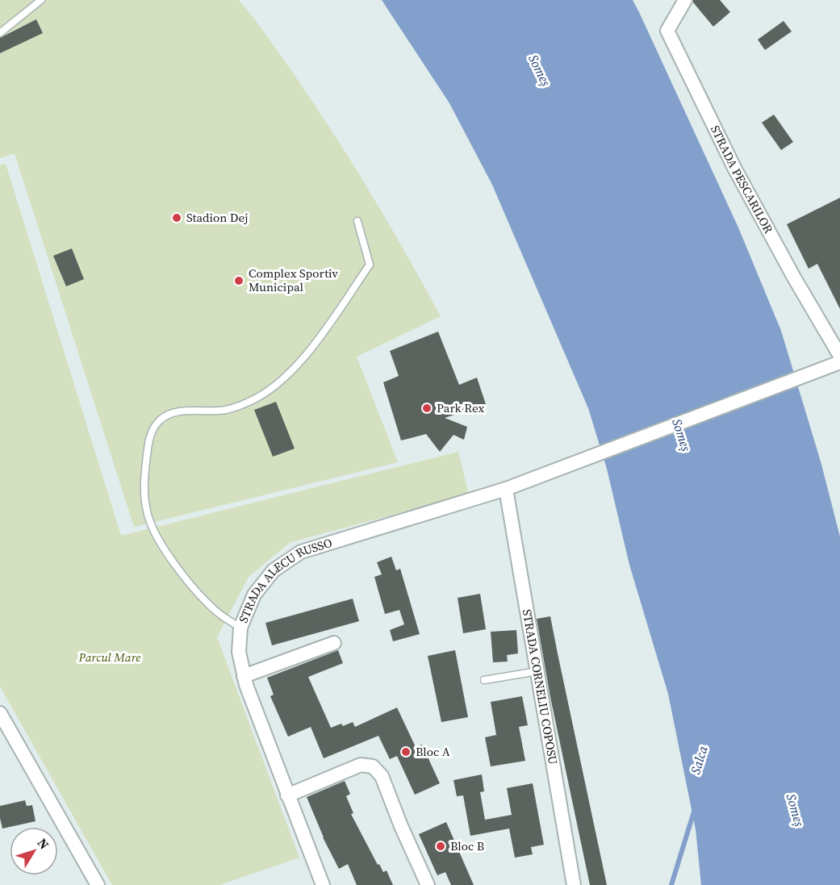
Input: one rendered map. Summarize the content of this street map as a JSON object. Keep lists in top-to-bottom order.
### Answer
{
  "streets": {
    "street": ["STRADA PESCARILOR", "STRADA ALECU RUSSO", "STRADA CORNELIU COPOSU"]
  },
  "crossings": [
    ["STRADA ALECU RUSSO", "STRADA CORNELIU COPOSU"]
  ],
  "water": ["Someș", "Salca"],
  "parks": ["Parcul Mare"],
  "places": [
    "Stadion Dej",
    "Complex Sportiv Municipal",
    "Park Rex",
    "Bloc A",
    "Bloc B"
  ],
  "north": "top right"
}
